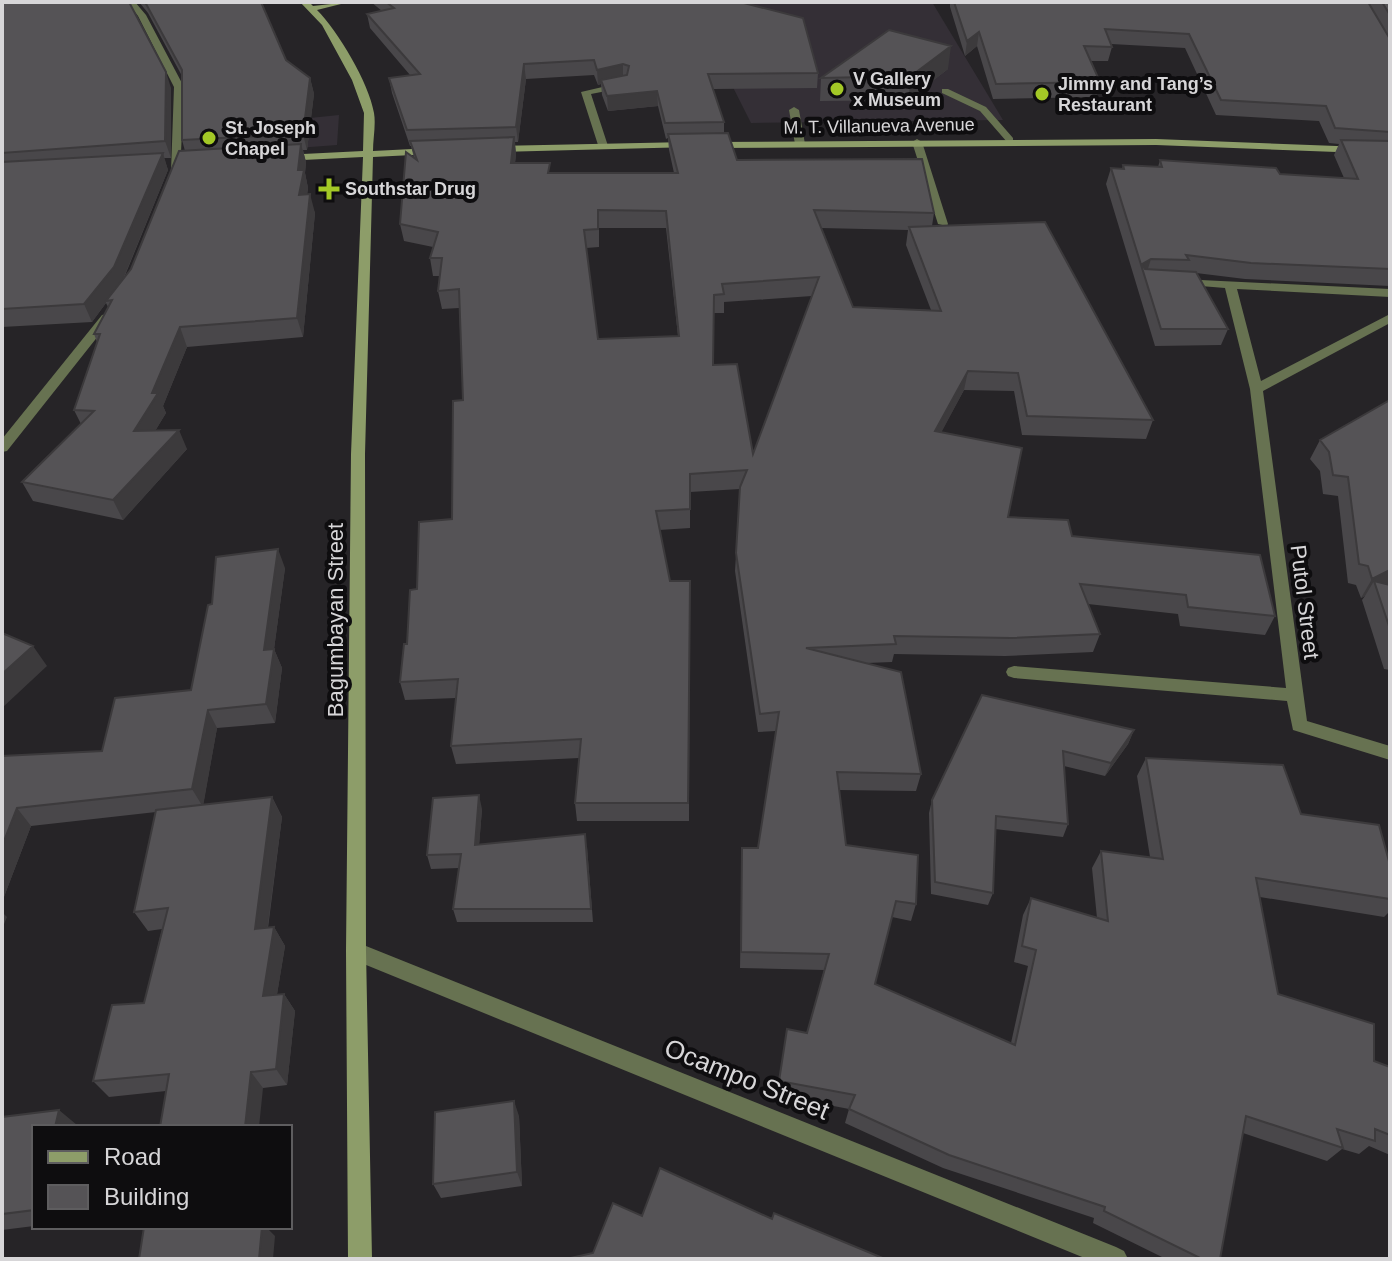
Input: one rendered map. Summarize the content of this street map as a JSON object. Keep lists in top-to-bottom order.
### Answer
{
  "streets": {
    "main road": ["M. T. Villanueva Avenue", "Bagumbayan Street"],
    "street": ["Putol Street", "Ocampo Street"]
  },
  "crossings": [
    ["Bagumbayan Street", "Ocampo Street"]
  ],
  "places": {
    "other": ["V Gallery x Museum", "Jimmy and Tang’s Restaurant", "St. Joseph Chapel"],
    "health": ["Southstar Drug"]
  },
  "legend": ["Road", "Building"]
}
